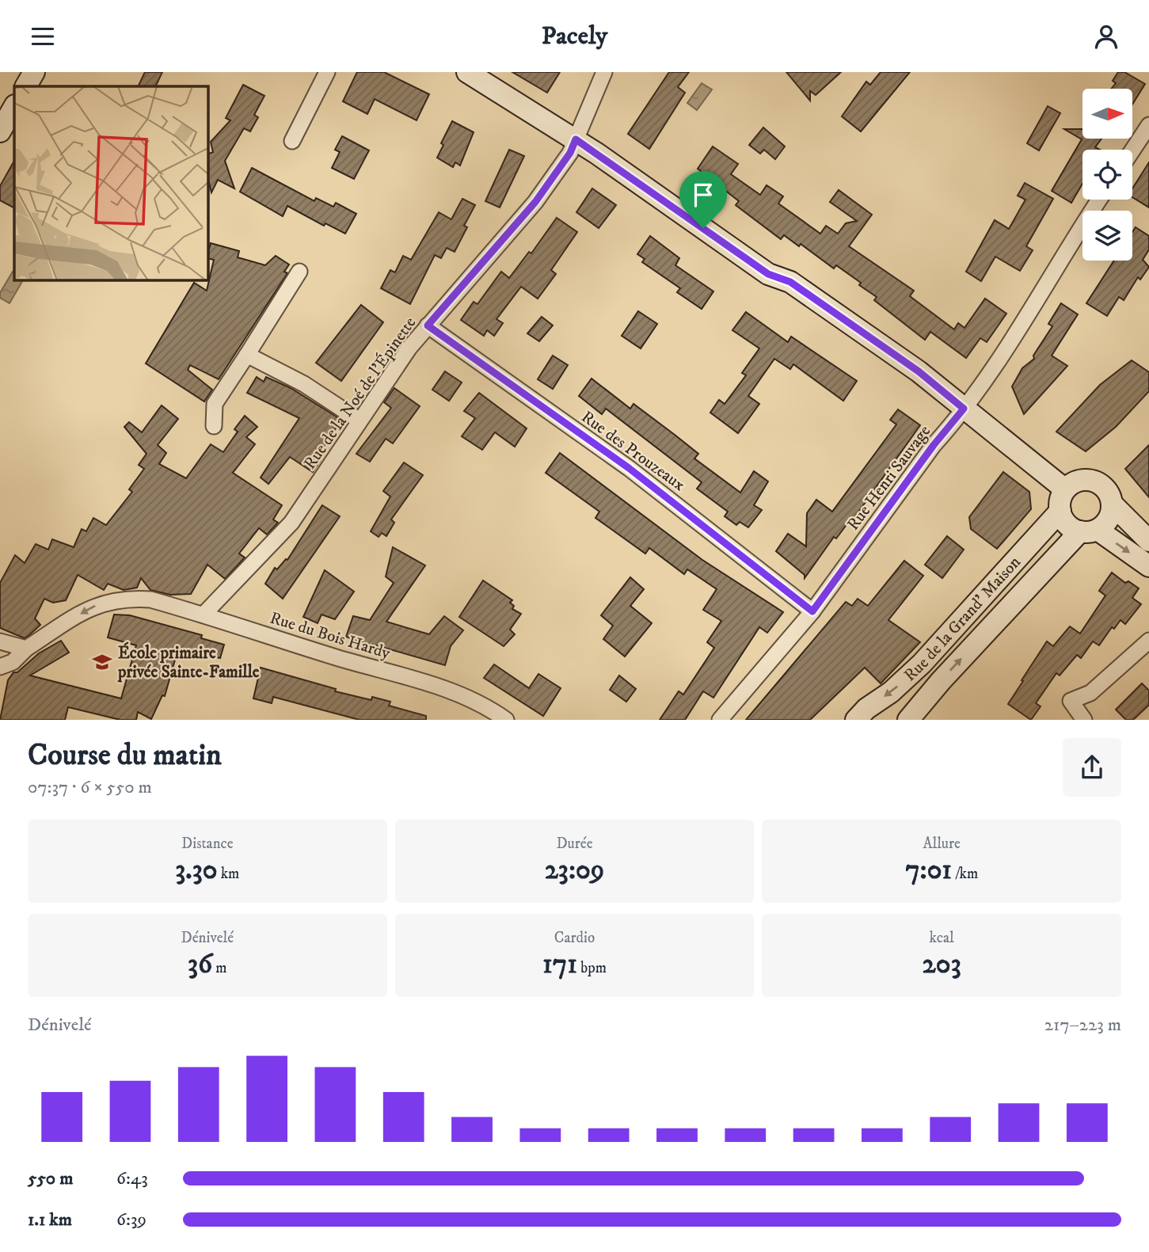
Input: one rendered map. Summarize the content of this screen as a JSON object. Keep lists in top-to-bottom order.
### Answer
{
  "streets": {
    "main road": ["Rue de la Grand' Maison"],
    "street": [
      "Rue de la Noé de l'Épinette",
      "Rue des Prouzeaux",
      "Rue Henri Sauvage",
      "Rue du Bois Hardy"
    ]
  },
  "crossings": [
    ["Rue de la Noé de l'Épinette", "Rue des Prouzeaux"],
    ["Rue de la Noé de l'Épinette", "Rue du Bois Hardy"],
    ["Rue des Prouzeaux", "Rue Henri Sauvage"]
  ],
  "places": {
    "school or university": ["École primaire privée Sainte-Famille"]
  },
  "north": "right",
  "page": {
    "header": "Pacely",
    "heading": ["Course du matin", "07:37 · 6 × 550 m"],
    "stats": [
      ["Distance", "3.30 km"],
      ["Durée", "23:09"],
      ["Allure", "7:01 /km"],
      ["Dénivelé", "36 m"],
      ["Cardio", "171 bpm"],
      ["kcal", "203"]
    ],
    "chart": ["Dénivelé", "217–223 m"],
    "list": [
      {
        "name": "550 m",
        "note": "6:43"
      },
      {
        "name": "1.1 km",
        "note": "6:39"
      }
    ]
  }
}
